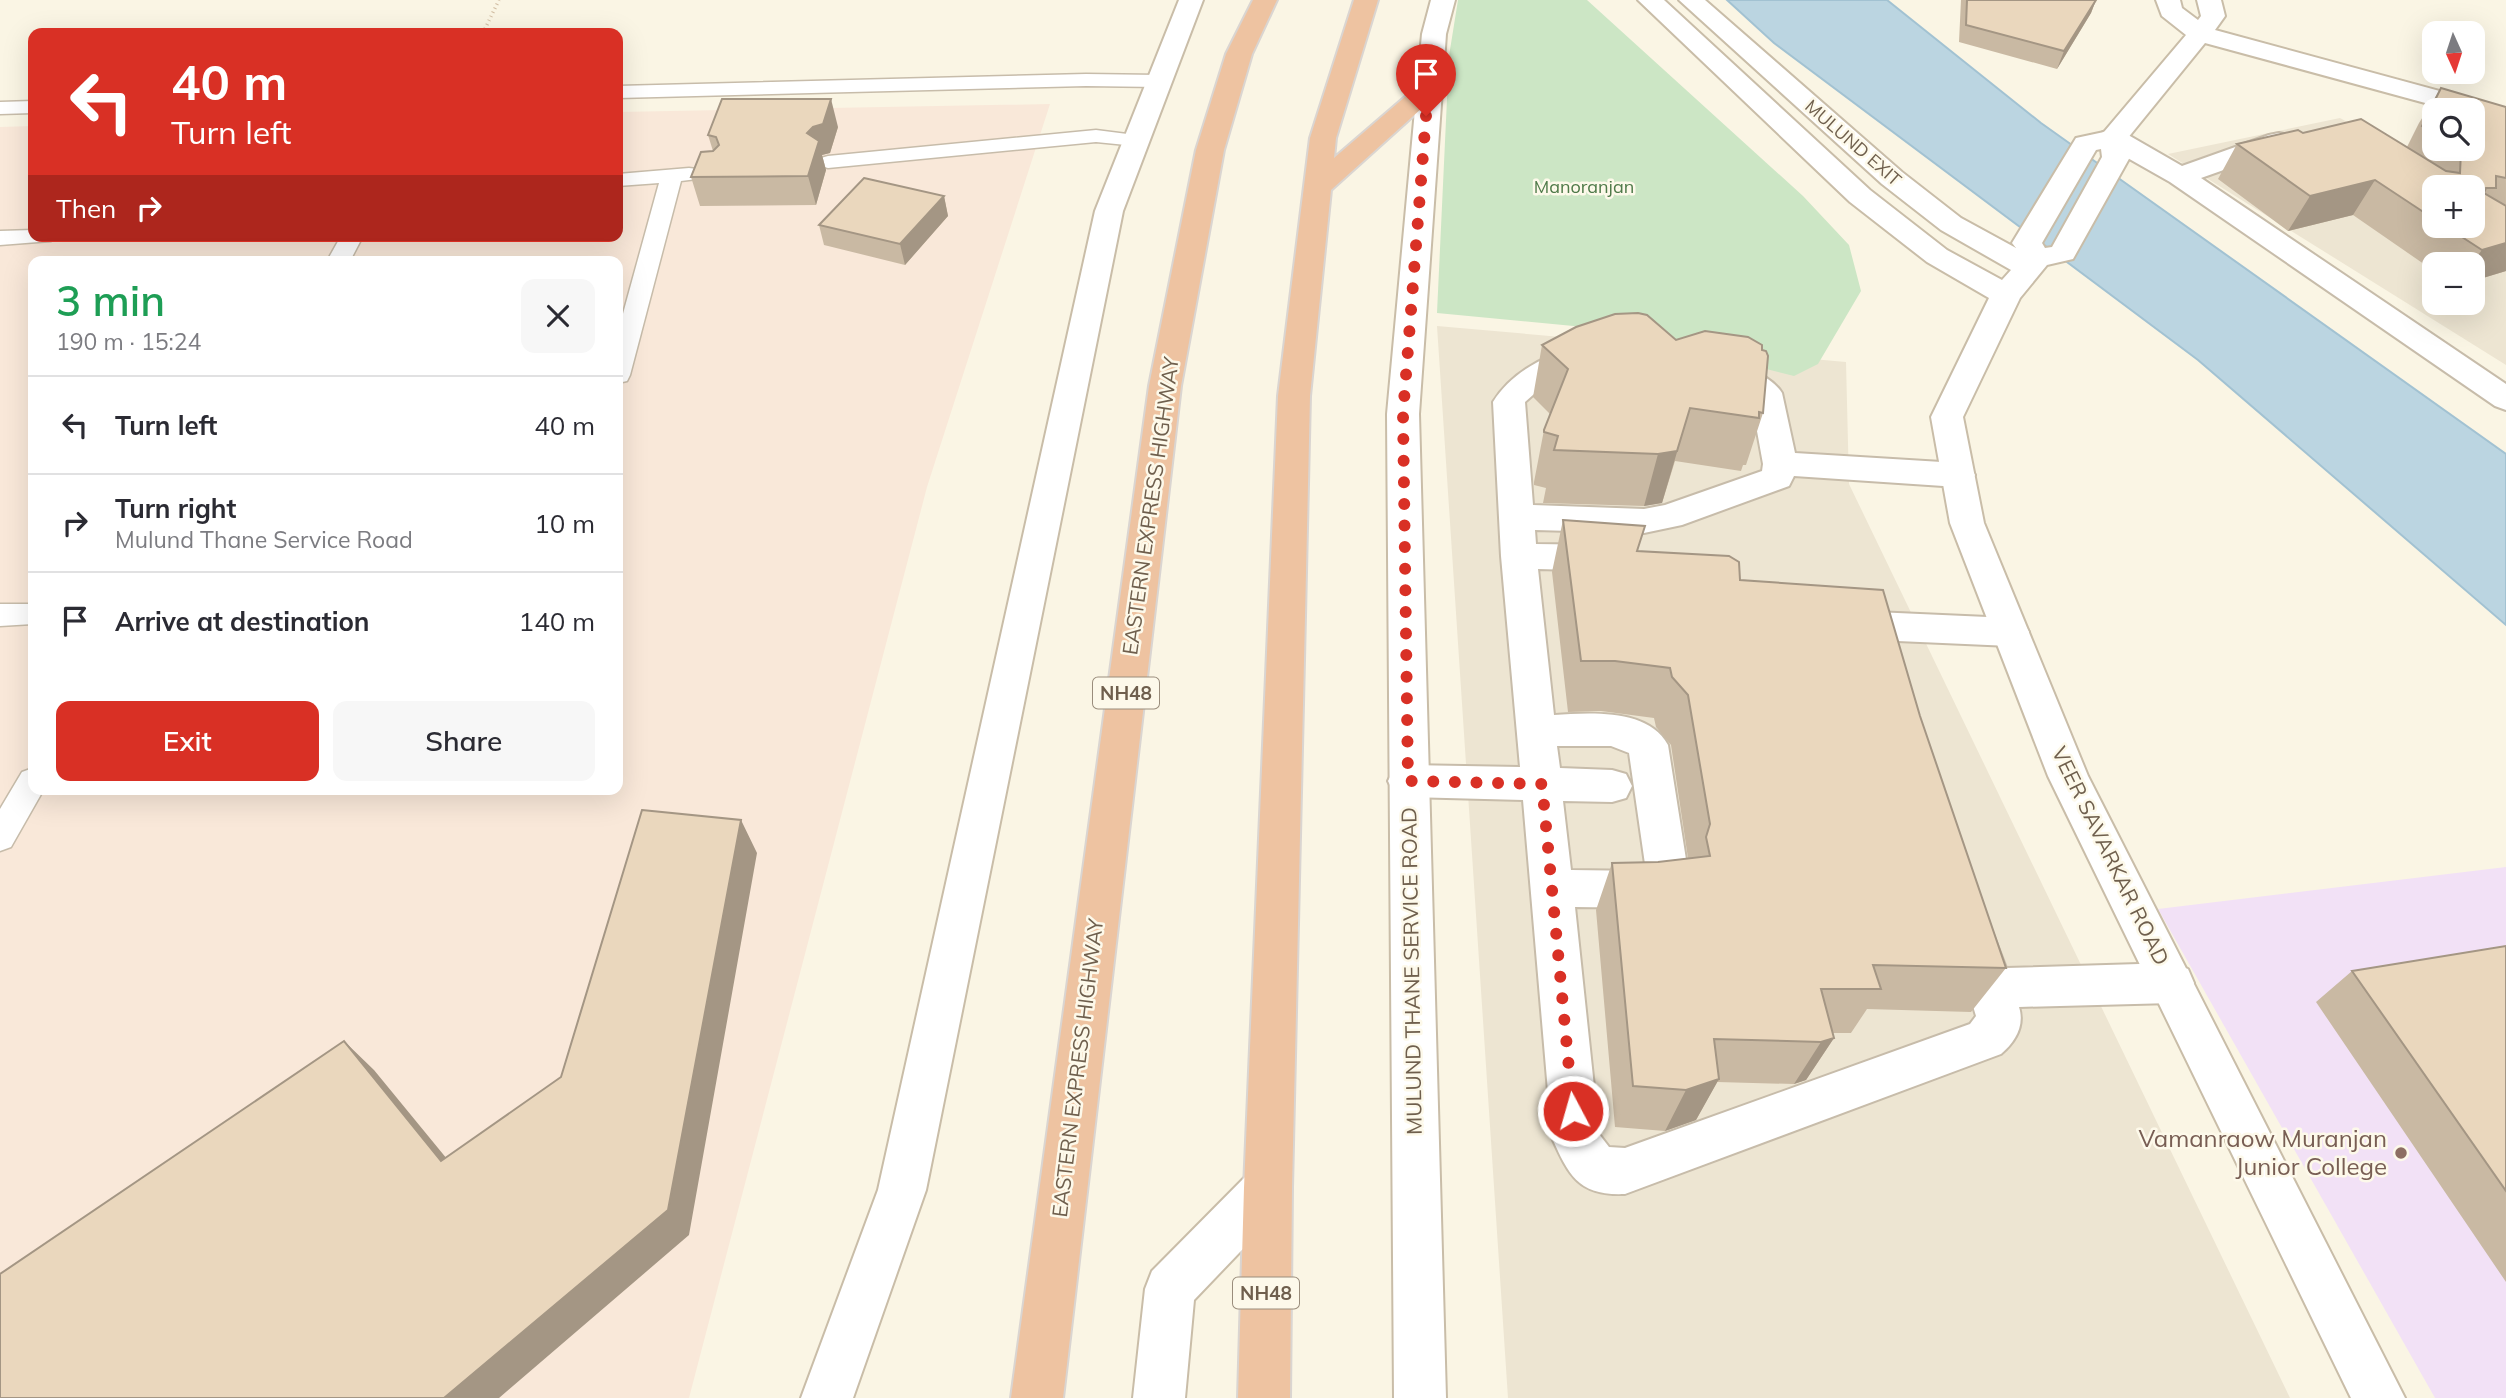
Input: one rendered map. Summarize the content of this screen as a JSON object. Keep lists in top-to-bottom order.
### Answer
{
  "streets": {
    "highway": ["EASTERN EXPRESS HIGHWAY", "NH48"],
    "street": ["MULUND EXIT", "VEER SAVARKAR ROAD", "MULUND THANE SERVICE ROAD"]
  },
  "crossings": [
    ["MULUND EXIT", "VEER SAVARKAR ROAD"]
  ],
  "parks": ["Manoranjan"],
  "places": ["Vamanraow Muranjan Junior College"],
  "north": "bottom",
  "page": {
    "map_buttons": ["+", "−"],
    "turn": ["40 m", "Turn left"],
    "then": "Then",
    "heading": ["3 min", "190 m · 15:24"],
    "list": [
      {
        "name": "Turn left",
        "value": "40 m"
      },
      {
        "name": "Turn right",
        "note": "Mulund Thane Service Road",
        "value": "10 m"
      },
      {
        "name": "Arrive at destination",
        "value": "140 m"
      }
    ],
    "buttons": ["Exit", "Share"]
  }
}
